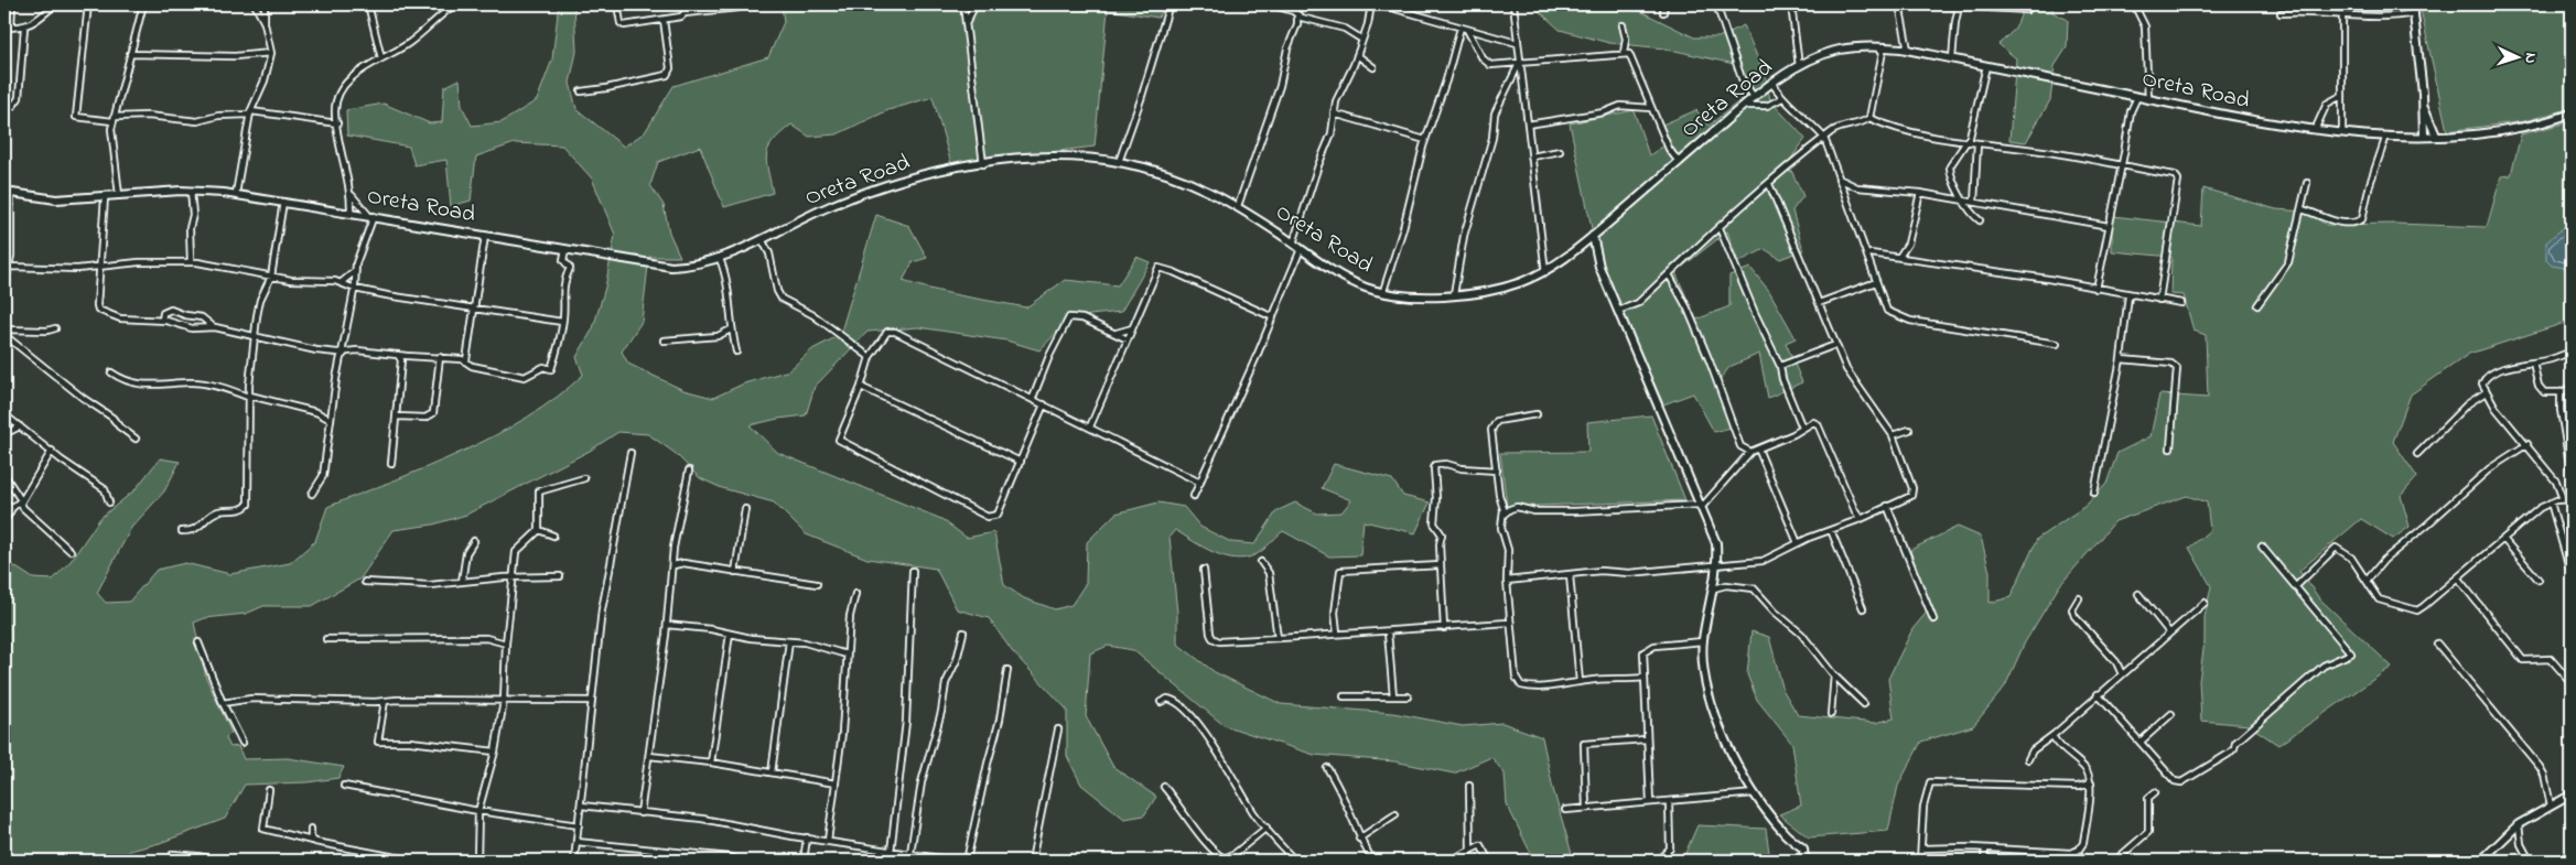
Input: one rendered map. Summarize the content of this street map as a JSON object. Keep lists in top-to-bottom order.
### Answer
{
  "streets": {
    "street": ["Oreta Road"]
  },
  "north": "right"
}
